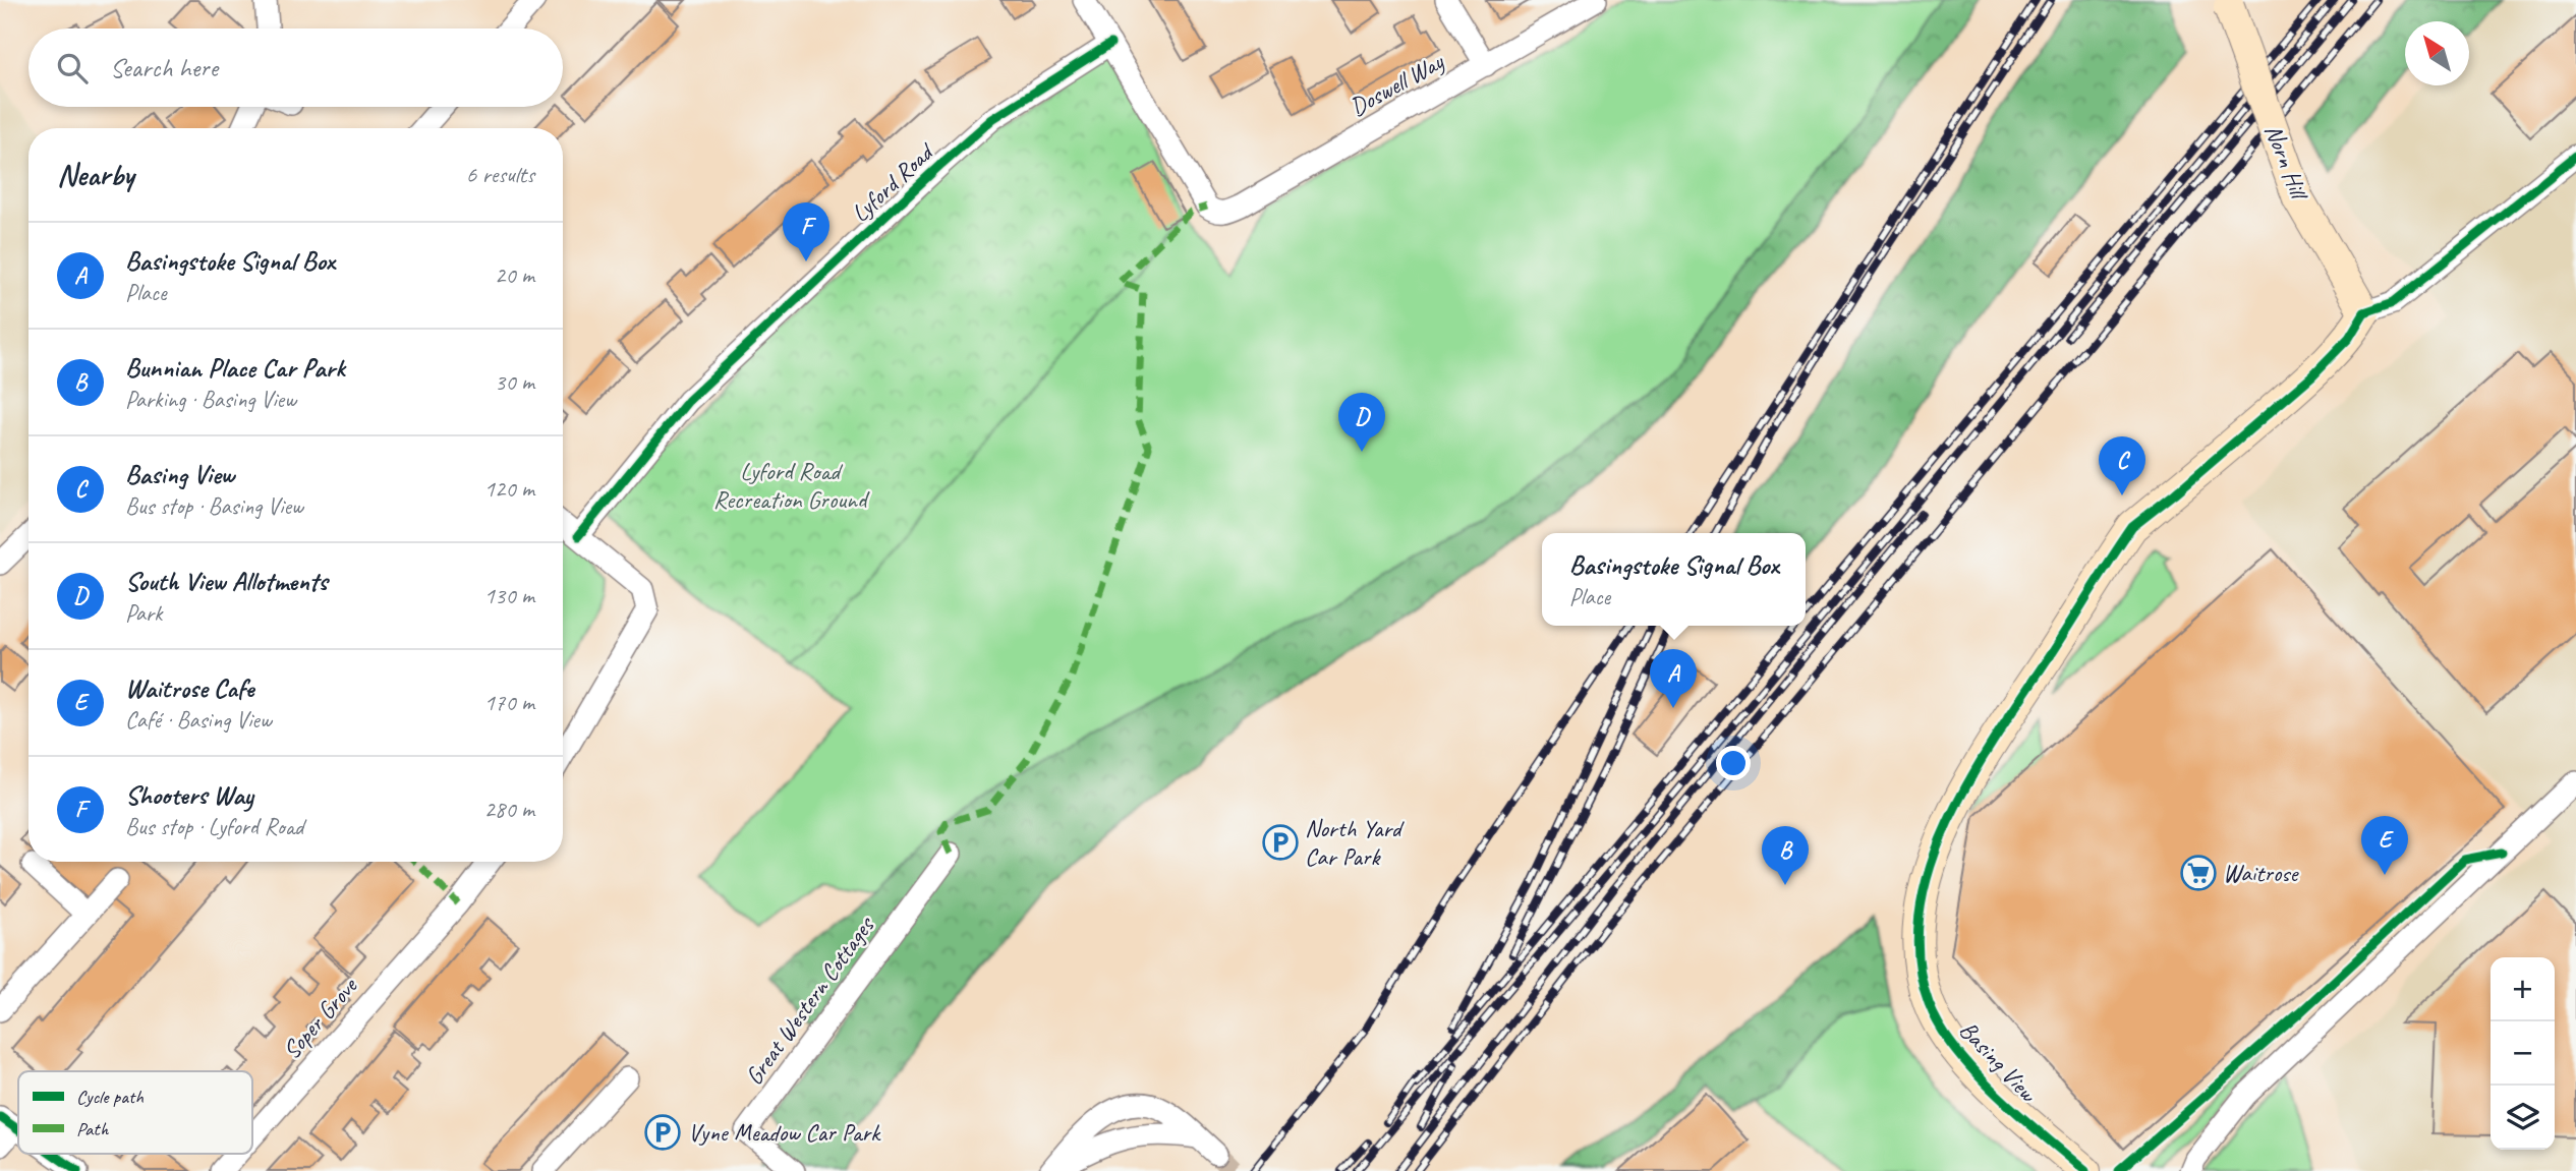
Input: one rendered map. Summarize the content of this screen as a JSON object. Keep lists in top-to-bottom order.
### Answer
{
  "streets": {
    "street": [
      "Doswell Way",
      "Norn Hill",
      "Lyford Road",
      "Great Western Cottages",
      "Soper Grove",
      "Basing View"
    ]
  },
  "crossings": [
    ["Doswell Way", "Lyford Road"],
    ["Norn Hill", "Basing View"]
  ],
  "parks": ["Lyford Road Recreation Ground"],
  "places": {
    "parking": ["North Yard Car Park", "Vyne Meadow Car Park"],
    "supermarket": ["Waitrose"]
  },
  "legend": ["Cycle path", "Path"],
  "north": "top left",
  "page": {
    "search": "Search here",
    "heading": ["Nearby", "6 results"],
    "pins": [
      "F",
      "D",
      "C",
      "A",
      "E",
      "B"
    ],
    "list": [
      {
        "mark": "A",
        "name": "Basingstoke Signal Box",
        "note": "Place",
        "value": "20 m"
      },
      {
        "mark": "B",
        "name": "Bunnian Place Car Park",
        "note": "Parking · Basing View",
        "value": "30 m"
      },
      {
        "mark": "C",
        "name": "Basing View",
        "note": "Bus stop · Basing View",
        "value": "120 m"
      },
      {
        "mark": "D",
        "name": "South View Allotments",
        "note": "Park",
        "value": "130 m"
      },
      {
        "mark": "E",
        "name": "Waitrose Cafe",
        "note": "Café · Basing View",
        "value": "170 m"
      },
      {
        "mark": "F",
        "name": "Shooters Way",
        "note": "Bus stop · Lyford Road",
        "value": "280 m"
      }
    ],
    "popup": ["Basingstoke Signal Box", "Place"],
    "map_buttons": ["+", "−"]
  }
}
